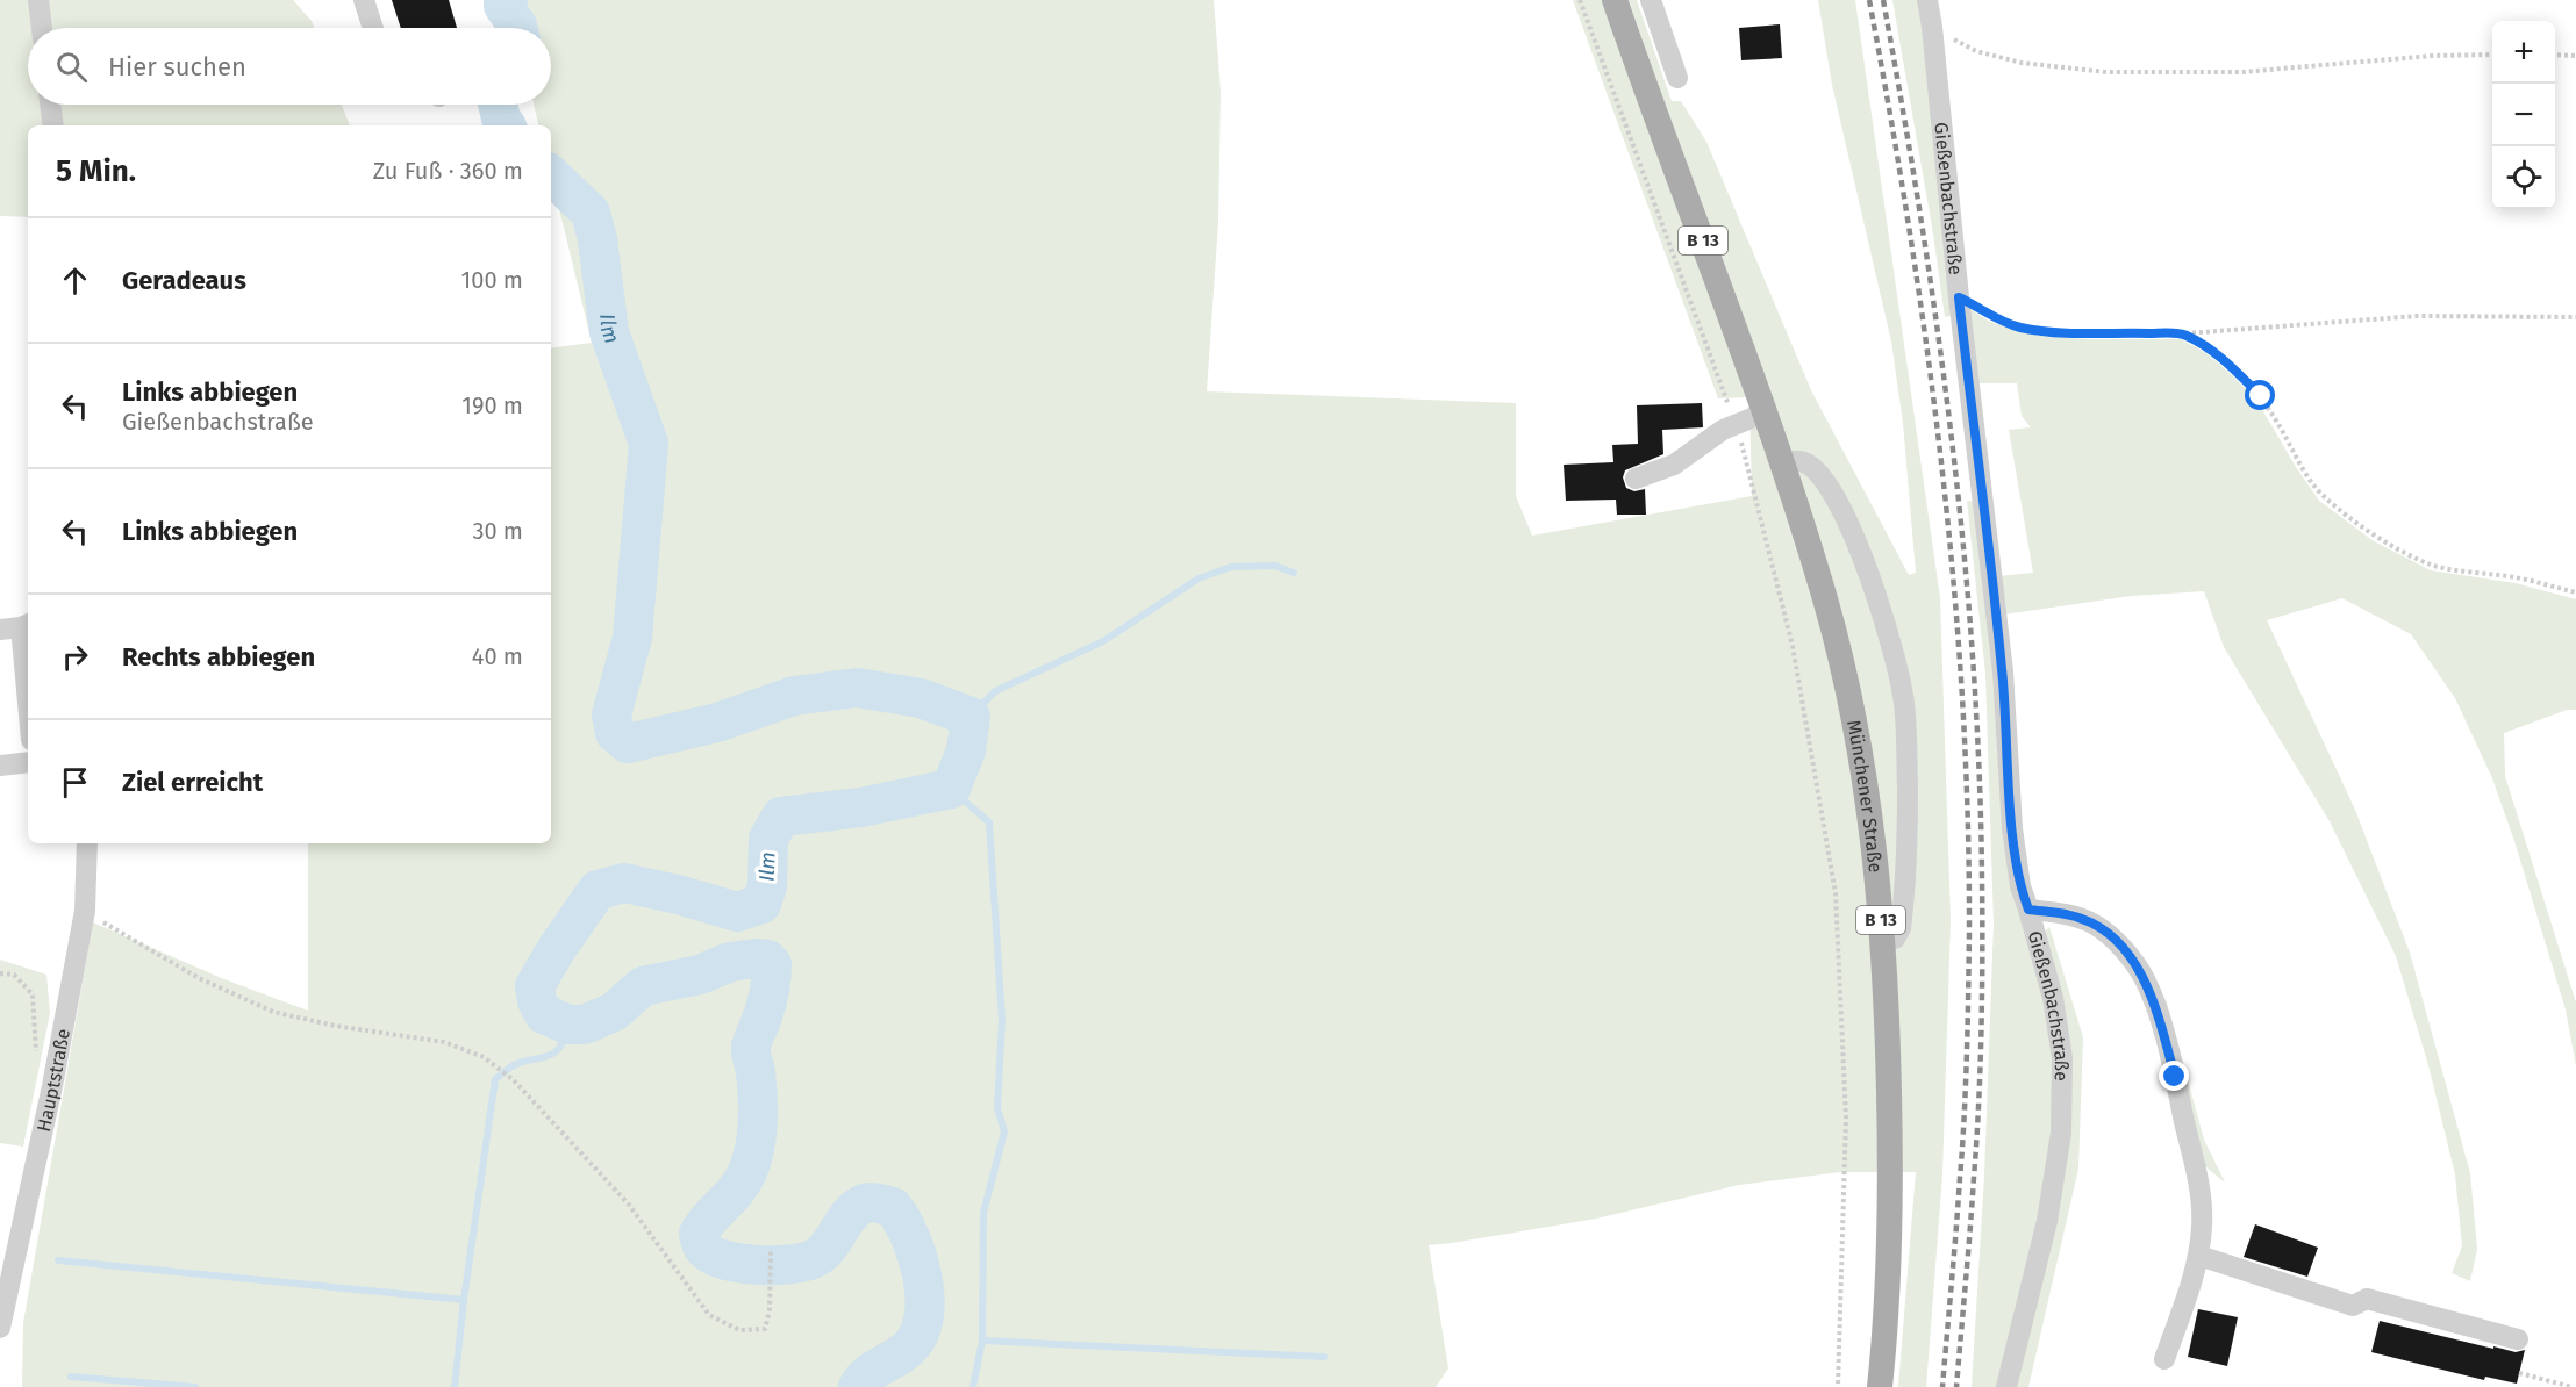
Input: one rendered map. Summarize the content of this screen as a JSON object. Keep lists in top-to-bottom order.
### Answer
{
  "streets": {
    "main road": ["B 13", "Münchener Straße"],
    "street": ["Gießenbachstraße", "Hauptstraße"]
  },
  "crossings": [
    ["B 13", "Münchener Straße"]
  ],
  "water": ["Ilm"],
  "page": {
    "map_buttons": ["+", "−"],
    "search": "Hier suchen",
    "heading": ["5 Min.", "Zu Fuß · 360 m"],
    "list": [
      ["Geradeaus", "100 m"],
      ["Links abbiegen", "Gießenbachstraße", "190 m"],
      ["Links abbiegen", "30 m"],
      ["Rechts abbiegen", "40 m"],
      "Ziel erreicht"
    ]
  }
}
